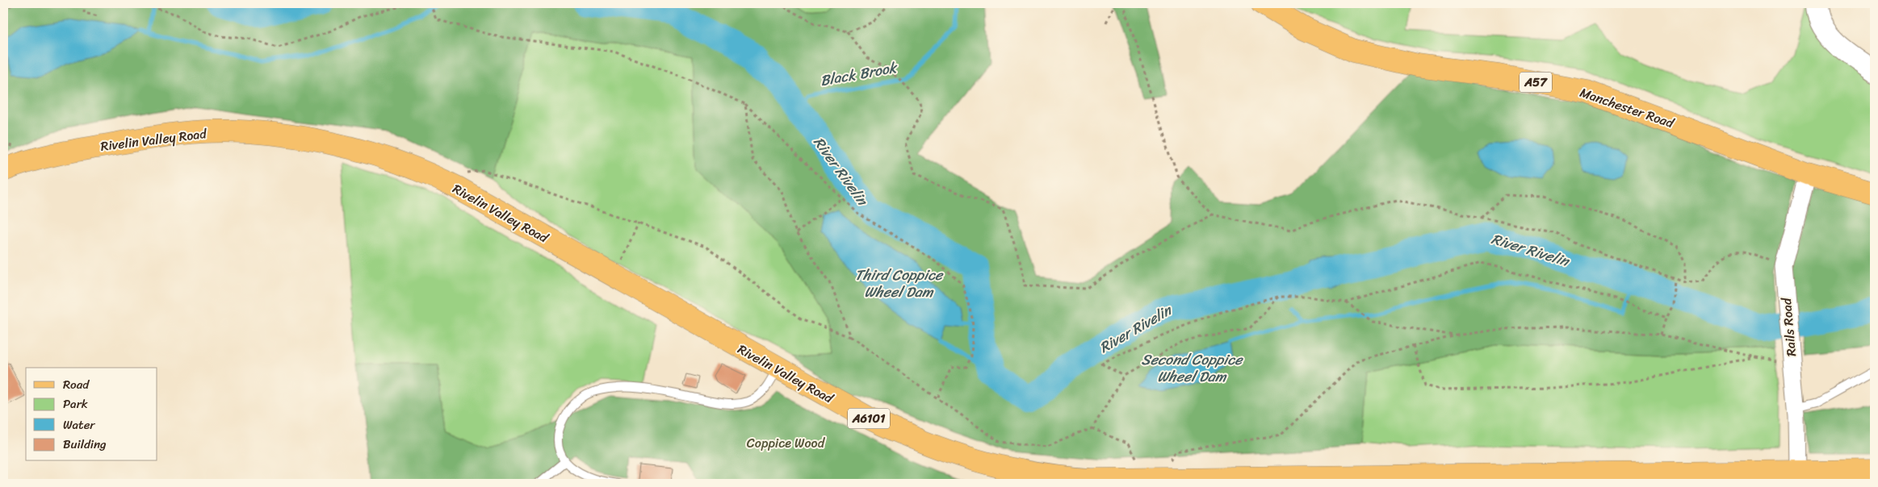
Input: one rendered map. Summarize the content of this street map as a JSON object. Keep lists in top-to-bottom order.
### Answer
{
  "streets": {
    "main road": [
      "A57",
      "Manchester Road",
      "Rivelin Valley Road",
      "A6101"
    ],
    "street": ["Rails Road"]
  },
  "crossings": [
    ["Manchester Road", "Rails Road"],
    ["Rivelin Valley Road", "Rails Road"]
  ],
  "water": [
    "Black Brook",
    "River Rivelin",
    "Third Coppice Wheel Dam",
    "Second Coppice Wheel Dam"
  ],
  "parks": ["Coppice Wood"],
  "legend": [
    "Road",
    "Park",
    "Water",
    "Building"
  ]
}
